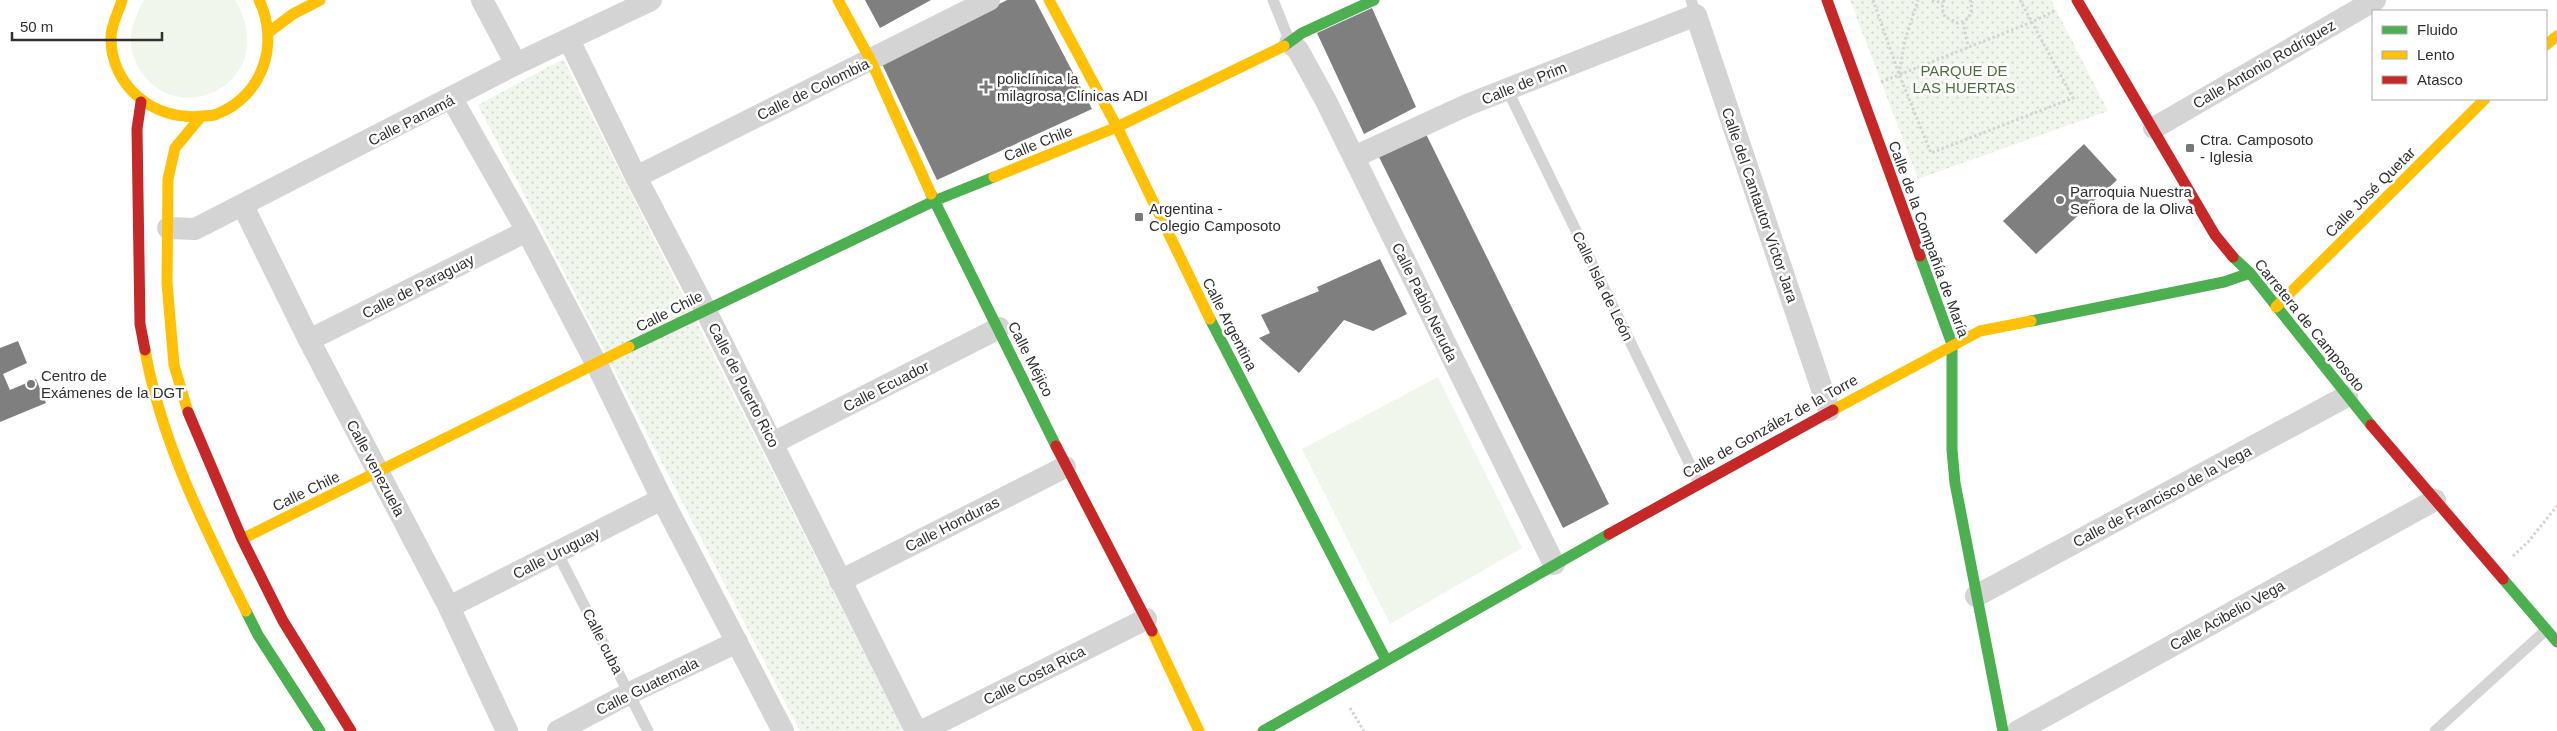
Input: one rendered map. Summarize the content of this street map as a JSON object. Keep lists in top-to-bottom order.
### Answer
{
  "streets": {
    "street": [
      "Calle Antonio Rodríguez",
      "Calle de Prim",
      "Calle de Colombia",
      "Calle Panamá",
      "Calle Chile",
      "Calle José Quetar",
      "Calle del Cantautor Víctor Jara",
      "Calle de la Compañía de María",
      "Calle de Paraguay",
      "Calle Pablo Neruda",
      "Calle Argentina",
      "Carretera de Camposoto",
      "Calle Méjico",
      "Calle de Puerto Rico",
      "Calle Ecuador",
      "Calle de González de la Torre",
      "Calle venezuela",
      "Calle de Francisco de la Vega",
      "Calle Honduras",
      "Calle Uruguay",
      "Calle Acibelio Vega",
      "Calle Costa Rica",
      "Calle Guatemala"
    ],
    "lane": ["Calle Isla de León", "Calle cuba"]
  },
  "crossings": [
    ["Calle Antonio Rodríguez", "Carretera de Camposoto"],
    ["Calle de Prim", "Calle del Cantautor Víctor Jara"],
    ["Calle de Prim", "Calle Isla de León"],
    ["Calle de Prim", "Calle Pablo Neruda"],
    ["Calle de Colombia", "Calle Méjico"],
    ["Calle de Colombia", "Calle de Puerto Rico"],
    ["Calle Panamá", "Calle de Puerto Rico"],
    ["Calle Panamá", "Calle venezuela"],
    ["Calle Chile", "Calle Pablo Neruda"],
    ["Calle Chile", "Calle Argentina"],
    ["Calle Chile", "Calle Méjico"],
    ["Calle Chile", "Calle de Puerto Rico"],
    ["Calle Chile", "Calle venezuela"],
    ["Calle José Quetar", "Carretera de Camposoto"],
    ["Calle del Cantautor Víctor Jara", "Calle de González de la Torre"],
    ["Calle de la Compañía de María", "Calle de González de la Torre"],
    ["Calle de la Compañía de María", "Calle de Francisco de la Vega"],
    ["Calle de Paraguay", "Calle venezuela"],
    ["Calle Isla de León", "Calle de González de la Torre"],
    ["Calle Pablo Neruda", "Calle de González de la Torre"],
    ["Calle Argentina", "Calle de González de la Torre"],
    ["Carretera de Camposoto", "Calle de González de la Torre"],
    ["Carretera de Camposoto", "Calle de Francisco de la Vega"],
    ["Carretera de Camposoto", "Calle Acibelio Vega"],
    ["Calle Méjico", "Calle Ecuador"],
    ["Calle Méjico", "Calle Honduras"],
    ["Calle Méjico", "Calle Costa Rica"],
    ["Calle de Puerto Rico", "Calle Ecuador"],
    ["Calle de Puerto Rico", "Calle Honduras"],
    ["Calle venezuela", "Calle Uruguay"],
    ["Calle Uruguay", "Calle cuba"],
    ["Calle cuba", "Calle Guatemala"]
  ],
  "parks": ["PARQUE DE LAS HUERTAS"],
  "places": {
    "health": ["policlínica la milagrosa,Clínicas ADI"],
    "transit": ["Ctra. Camposoto - Iglesia", "Argentina - Colegio Camposoto"],
    "other": ["Parroquia Nuestra Señora de la Oliva", "Centro de Exámenes de la DGT"]
  },
  "legend": ["Fluido", "Lento", "Atasco"],
  "scale_bar": "50 m"
}
